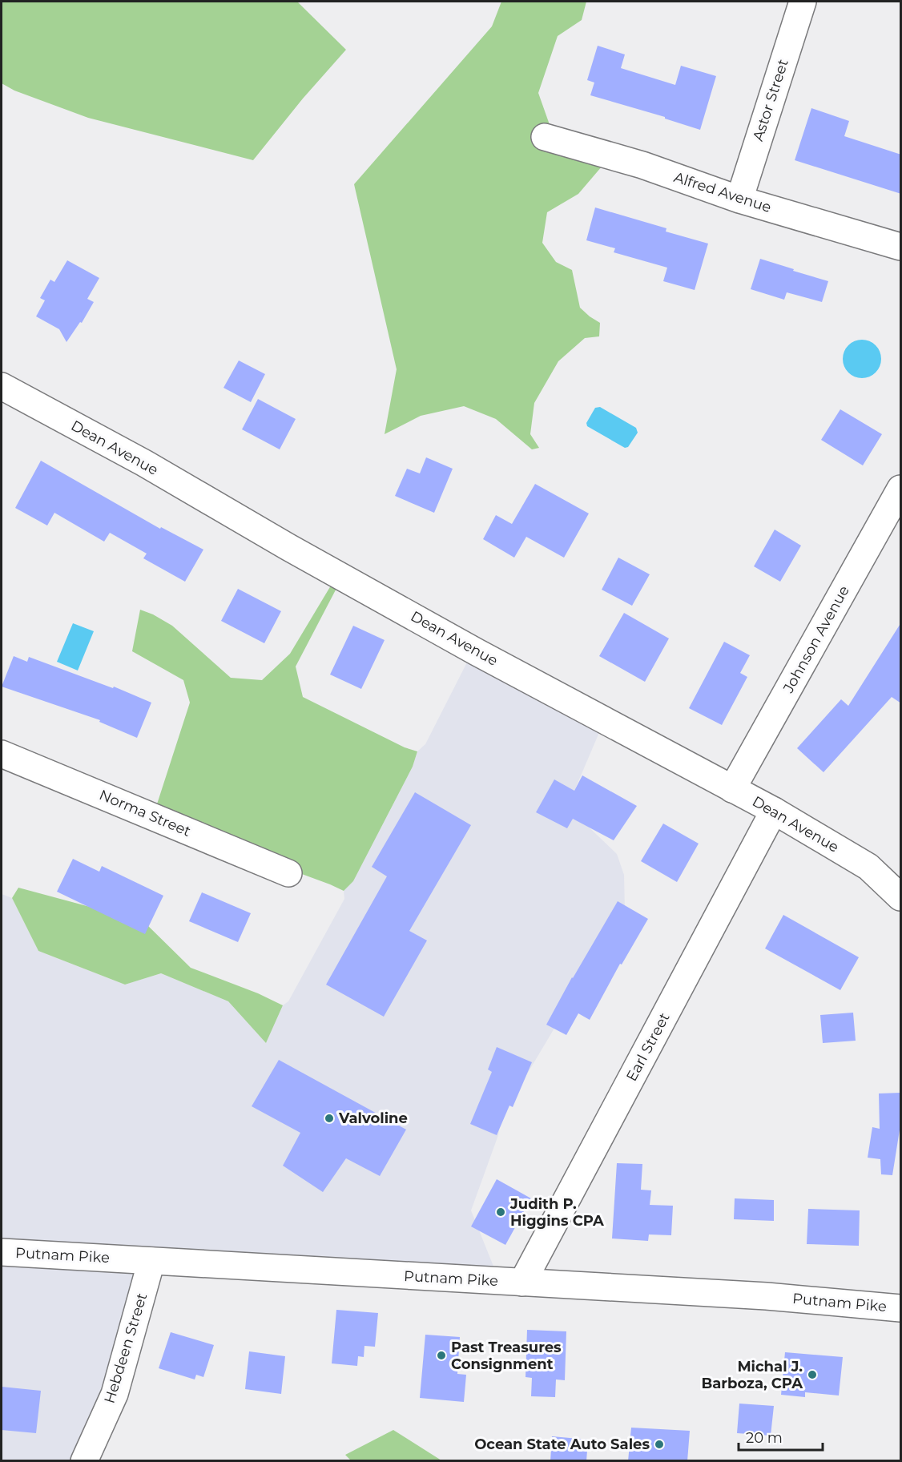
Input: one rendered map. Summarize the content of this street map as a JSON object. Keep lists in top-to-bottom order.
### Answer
{
  "streets": {
    "street": [
      "Astor Street",
      "Alfred Avenue",
      "Dean Avenue",
      "Johnson Avenue",
      "Norma Street",
      "Earl Street",
      "Putnam Pike",
      "Hebdeen Street"
    ]
  },
  "crossings": [
    ["Astor Street", "Alfred Avenue"],
    ["Dean Avenue", "Johnson Avenue"],
    ["Dean Avenue", "Earl Street"],
    ["Earl Street", "Putnam Pike"],
    ["Putnam Pike", "Hebdeen Street"]
  ],
  "places": [
    "Valvoline",
    "Judith P. Higgins CPA",
    "Past Treasures Consignment",
    "Michal J. Barboza, CPA",
    "Ocean State Auto Sales"
  ],
  "scale_bar": "20 m"
}
